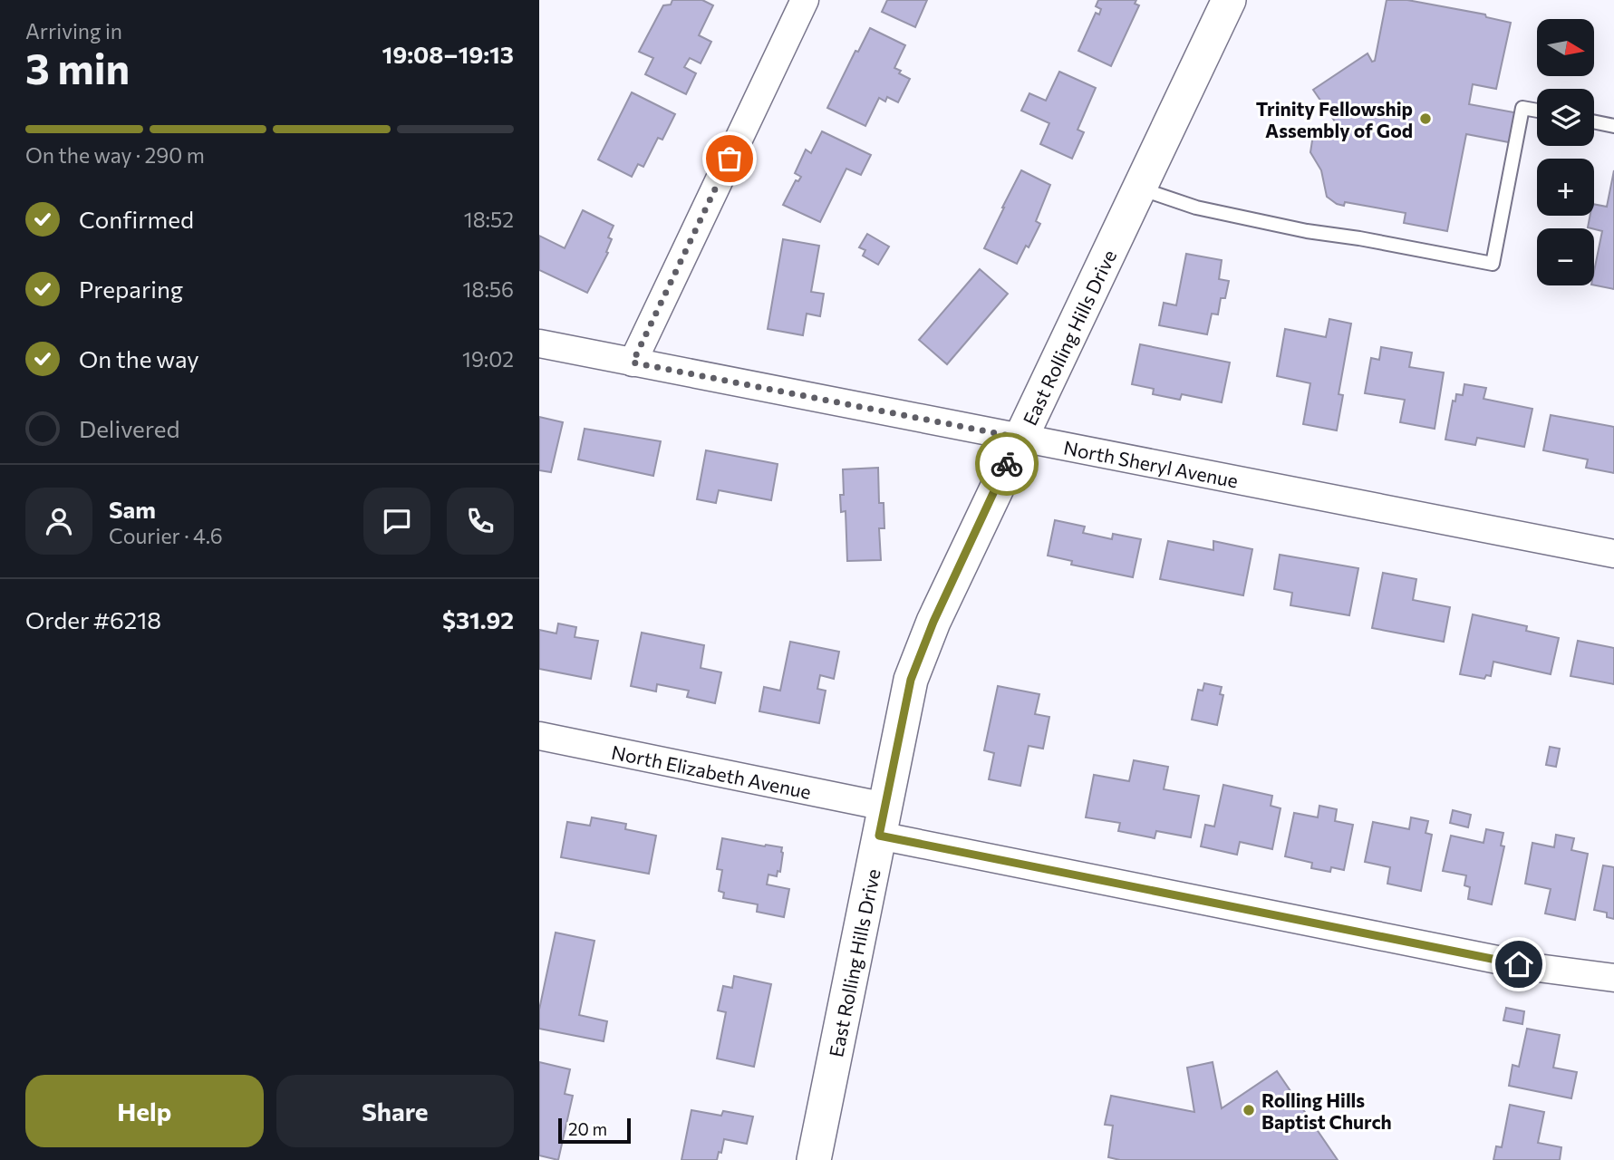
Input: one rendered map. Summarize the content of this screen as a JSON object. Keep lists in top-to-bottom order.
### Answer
{
  "streets": {
    "street": ["East Rolling Hills Drive", "North Sheryl Avenue", "North Elizabeth Avenue"]
  },
  "crossings": [
    ["East Rolling Hills Drive", "North Sheryl Avenue"],
    ["East Rolling Hills Drive", "North Elizabeth Avenue"]
  ],
  "places": ["Trinity Fellowship Assembly of God", "Rolling Hills Baptist Church"],
  "scale_bar": "20 m",
  "north": "right",
  "page": {
    "heading": ["3 min", "Arriving in", "19:08–19:13"],
    "panel": [
      "Sam",
      "Courier · 4.6",
      "Order #6218",
      "$31.92"
    ],
    "map_buttons": ["+", "−"],
    "bar": "On the way · 290 m",
    "list": [
      ["Confirmed", "18:52"],
      ["Preparing", "18:56"],
      ["On the way", "19:02"],
      "Delivered"
    ],
    "buttons": ["Help", "Share"],
    "scale": "20 m"
  }
}
